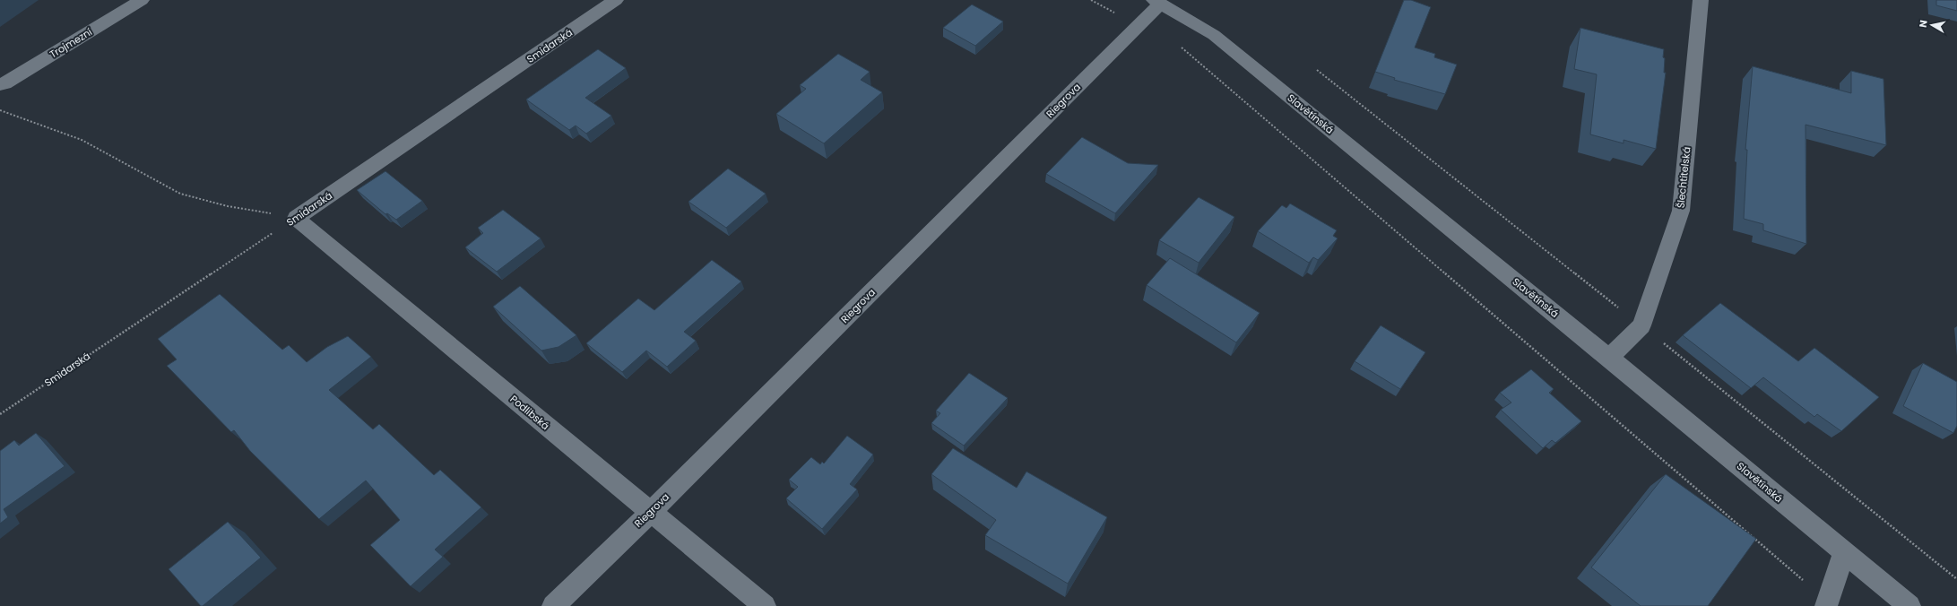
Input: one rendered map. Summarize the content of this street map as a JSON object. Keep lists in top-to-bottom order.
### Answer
{
  "streets": {
    "street": [
      "Trojmezní",
      "Smidarská",
      "Riegrova",
      "Slavětínská",
      "Šlechtitelská",
      "Podlibská"
    ]
  },
  "crossings": [
    ["Smidarská", "Podlibská"],
    ["Riegrova", "Slavětínská"],
    ["Riegrova", "Podlibská"],
    ["Slavětínská", "Šlechtitelská"]
  ],
  "north": "left"
}
